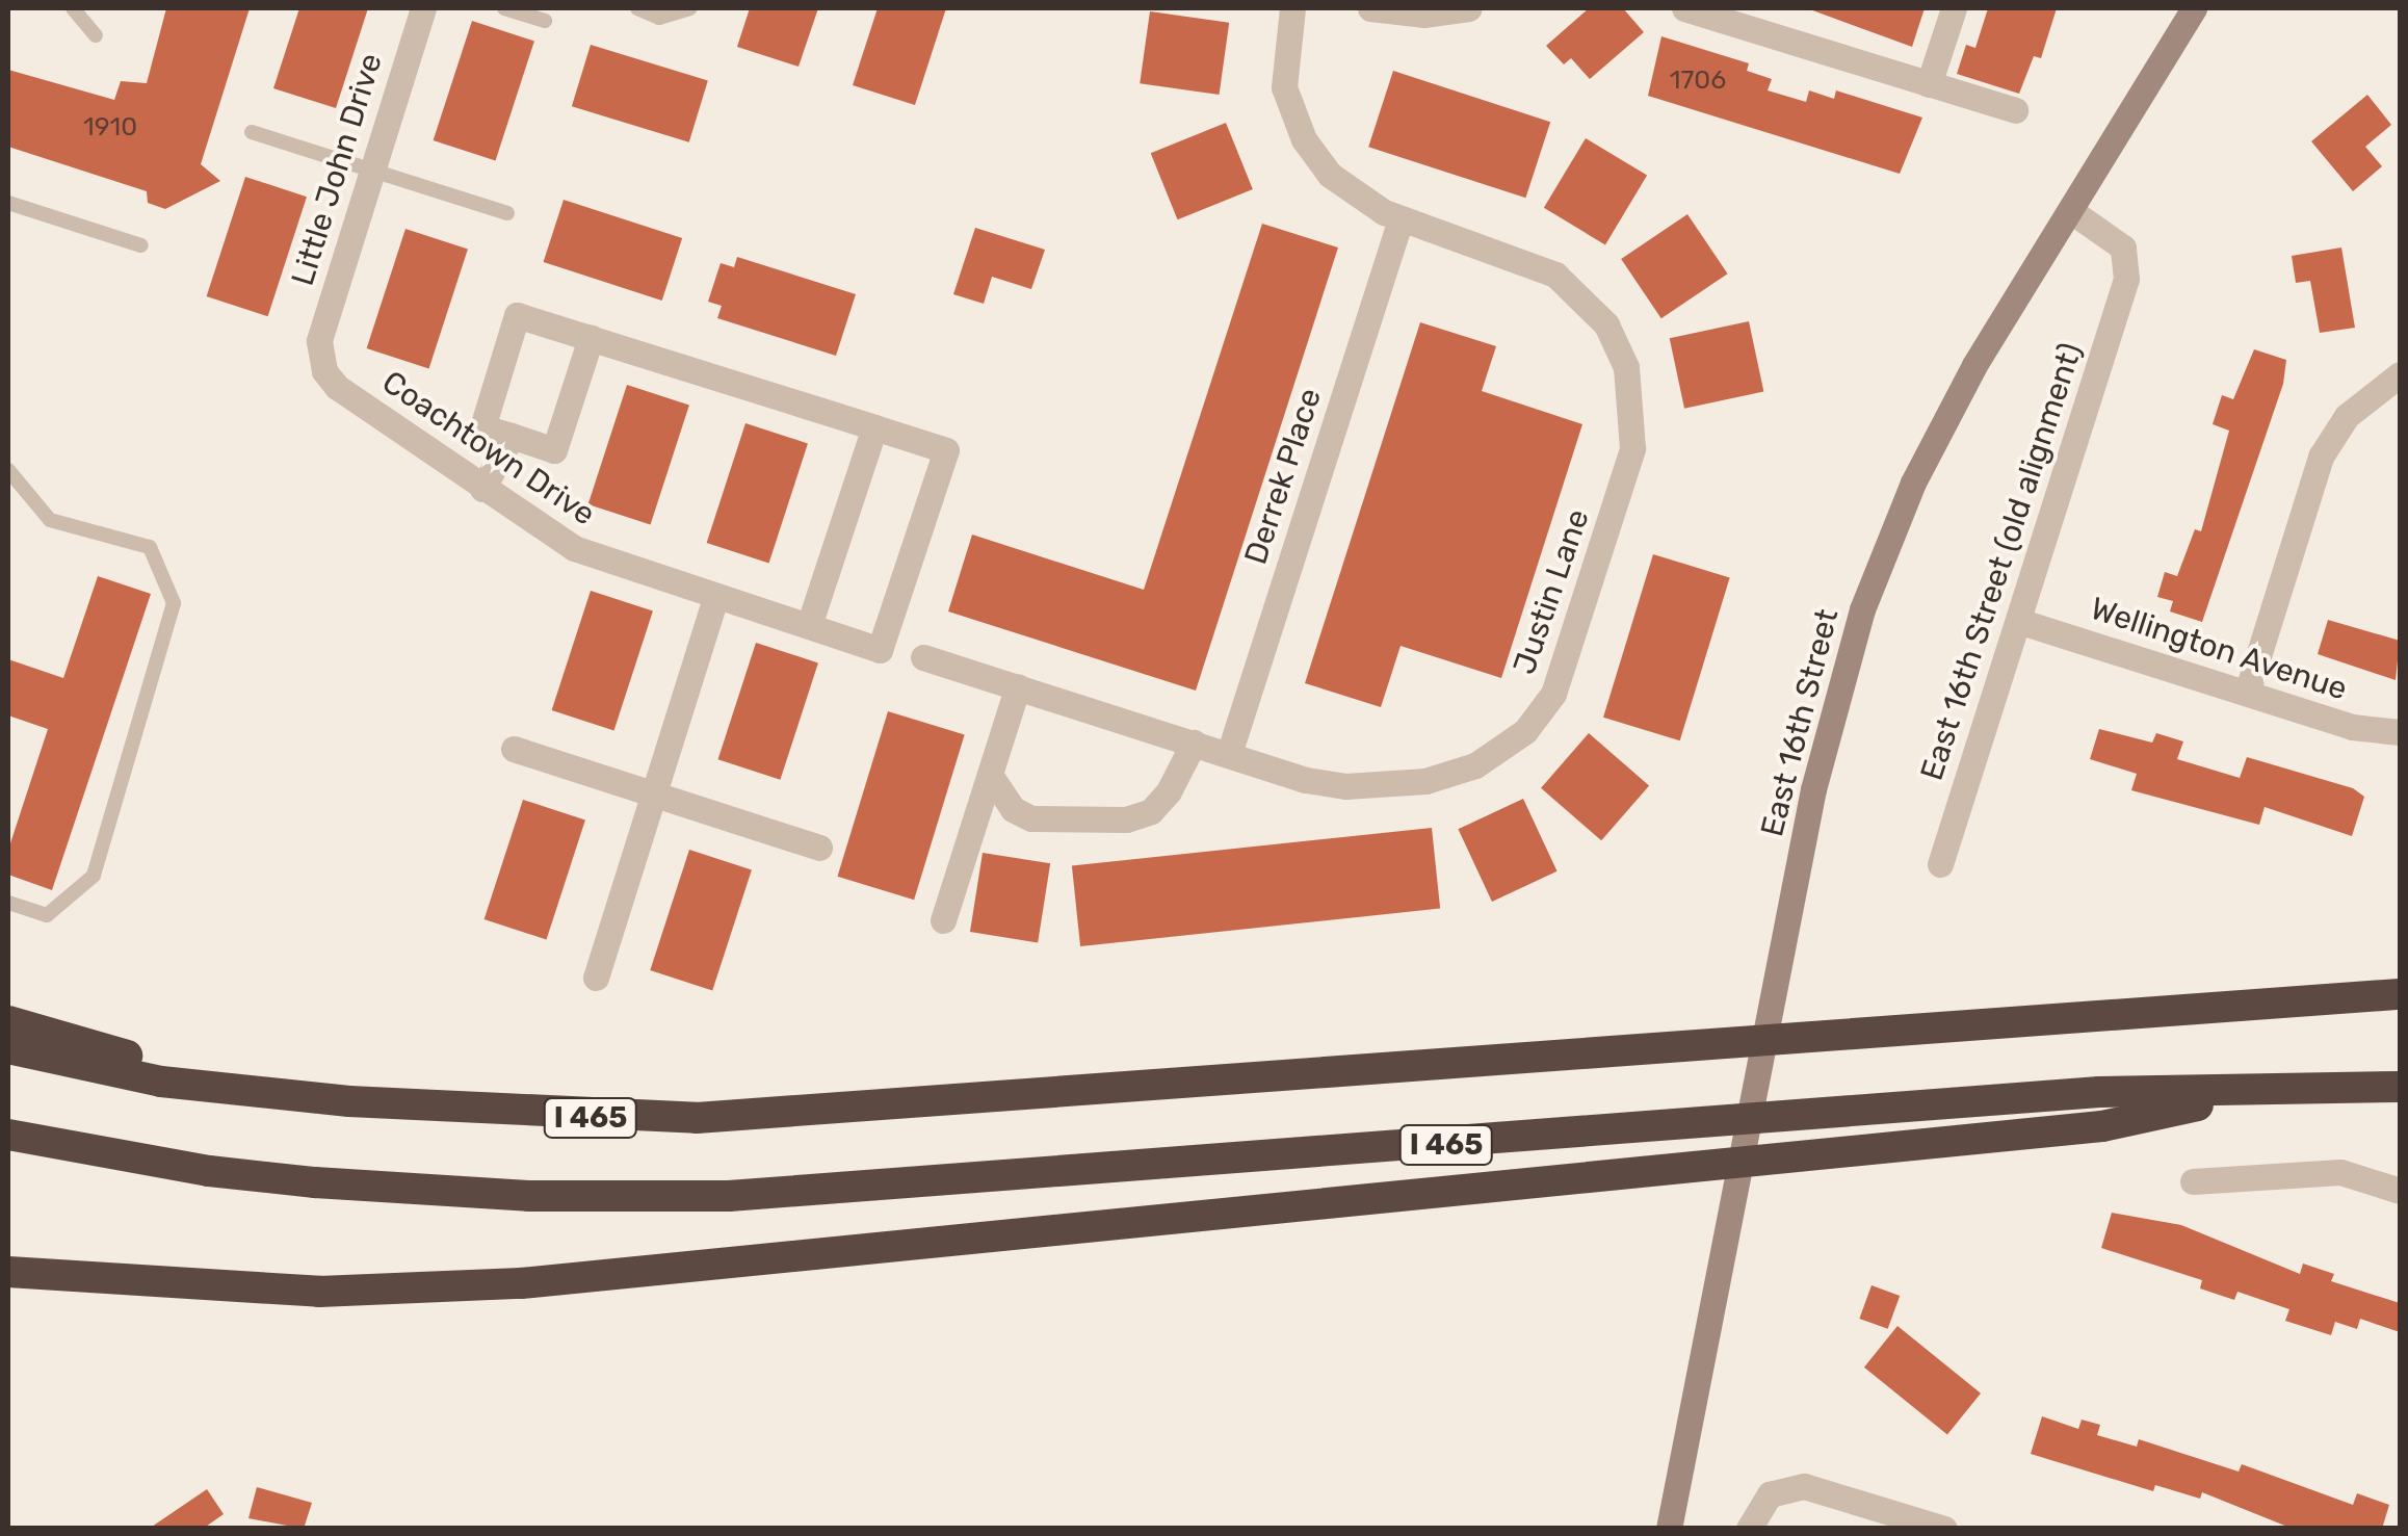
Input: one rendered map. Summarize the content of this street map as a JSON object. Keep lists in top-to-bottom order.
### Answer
{
  "streets": {
    "highway": ["I 465"],
    "street": [
      "Little John Drive",
      "Coachtown Drive",
      "Derrek Place",
      "East 16th Street (old alignment)",
      "Justin Lane",
      "Wellington Avenue",
      "East 16th Street"
    ]
  },
  "crossings": [
    ["Little John Drive", "Coachtown Drive"],
    ["Derrek Place", "Justin Lane"],
    ["East 16th Street (old alignment)", "Wellington Avenue"],
    ["East 16th Street (old alignment)", "East 16th Street"]
  ],
  "house_numbers": ["1706", "1910"]
}
